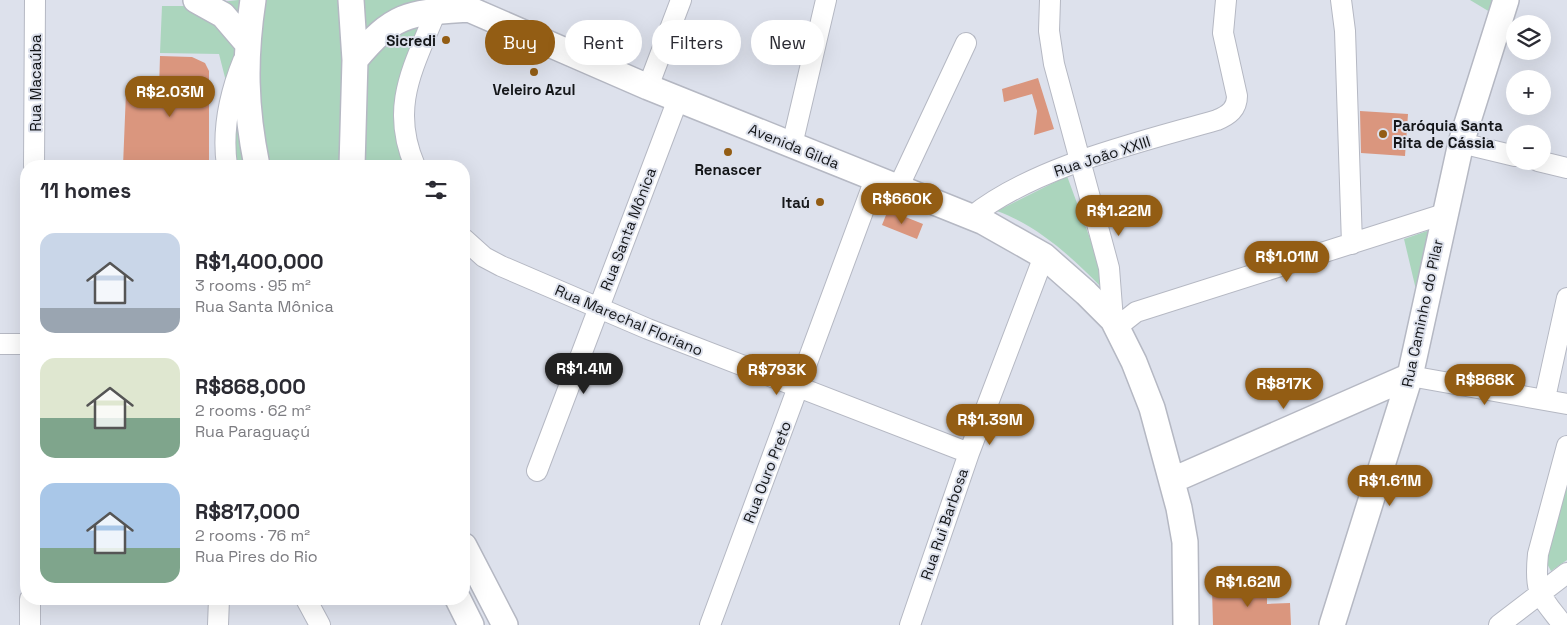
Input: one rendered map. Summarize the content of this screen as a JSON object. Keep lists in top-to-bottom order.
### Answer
{
  "streets": {
    "main road": ["Avenida Gilda", "Rua Caminho do Pilar"],
    "street": [
      "Rua Macaúba",
      "Rua João XXIII",
      "Rua Santa Mônica",
      "Rua Marechal Floriano",
      "Rua Ouro Preto",
      "Rua Rui Barbosa"
    ]
  },
  "crossings": [
    ["Avenida Gilda", "Rua João XXIII"],
    ["Avenida Gilda", "Rua Santa Mônica"],
    ["Avenida Gilda", "Rua Ouro Preto"],
    ["Avenida Gilda", "Rua Rui Barbosa"],
    ["Rua Santa Mônica", "Rua Marechal Floriano"],
    ["Rua Marechal Floriano", "Rua Ouro Preto"],
    ["Rua Marechal Floriano", "Rua Rui Barbosa"]
  ],
  "places": [
    "Sicredi",
    "Veleiro Azul",
    "Paróquia Santa Rita de Cássia",
    "Renascer",
    "Itaú"
  ],
  "page": {
    "map_buttons": ["+", "−"],
    "chip": [
      "Buy",
      "Rent",
      "Filters",
      "New"
    ],
    "price": [
      "R$2.03M",
      "R$660K",
      "R$1.22M",
      "R$1.01M",
      "R$1.4M",
      "R$793K",
      "R$868K",
      "R$817K",
      "R$1.39M",
      "R$1.61M",
      "R$1.62M"
    ],
    "heading": "11 homes",
    "list": [
      {
        "name": "R$1,400,000",
        "note": "3 rooms · 95 m² · Rua Santa Mônica"
      },
      {
        "name": "R$868,000",
        "note": "2 rooms · 62 m² · Rua Paraguaçú"
      },
      {
        "name": "R$817,000",
        "note": "2 rooms · 76 m² · Rua Pires do Rio"
      }
    ]
  }
}
